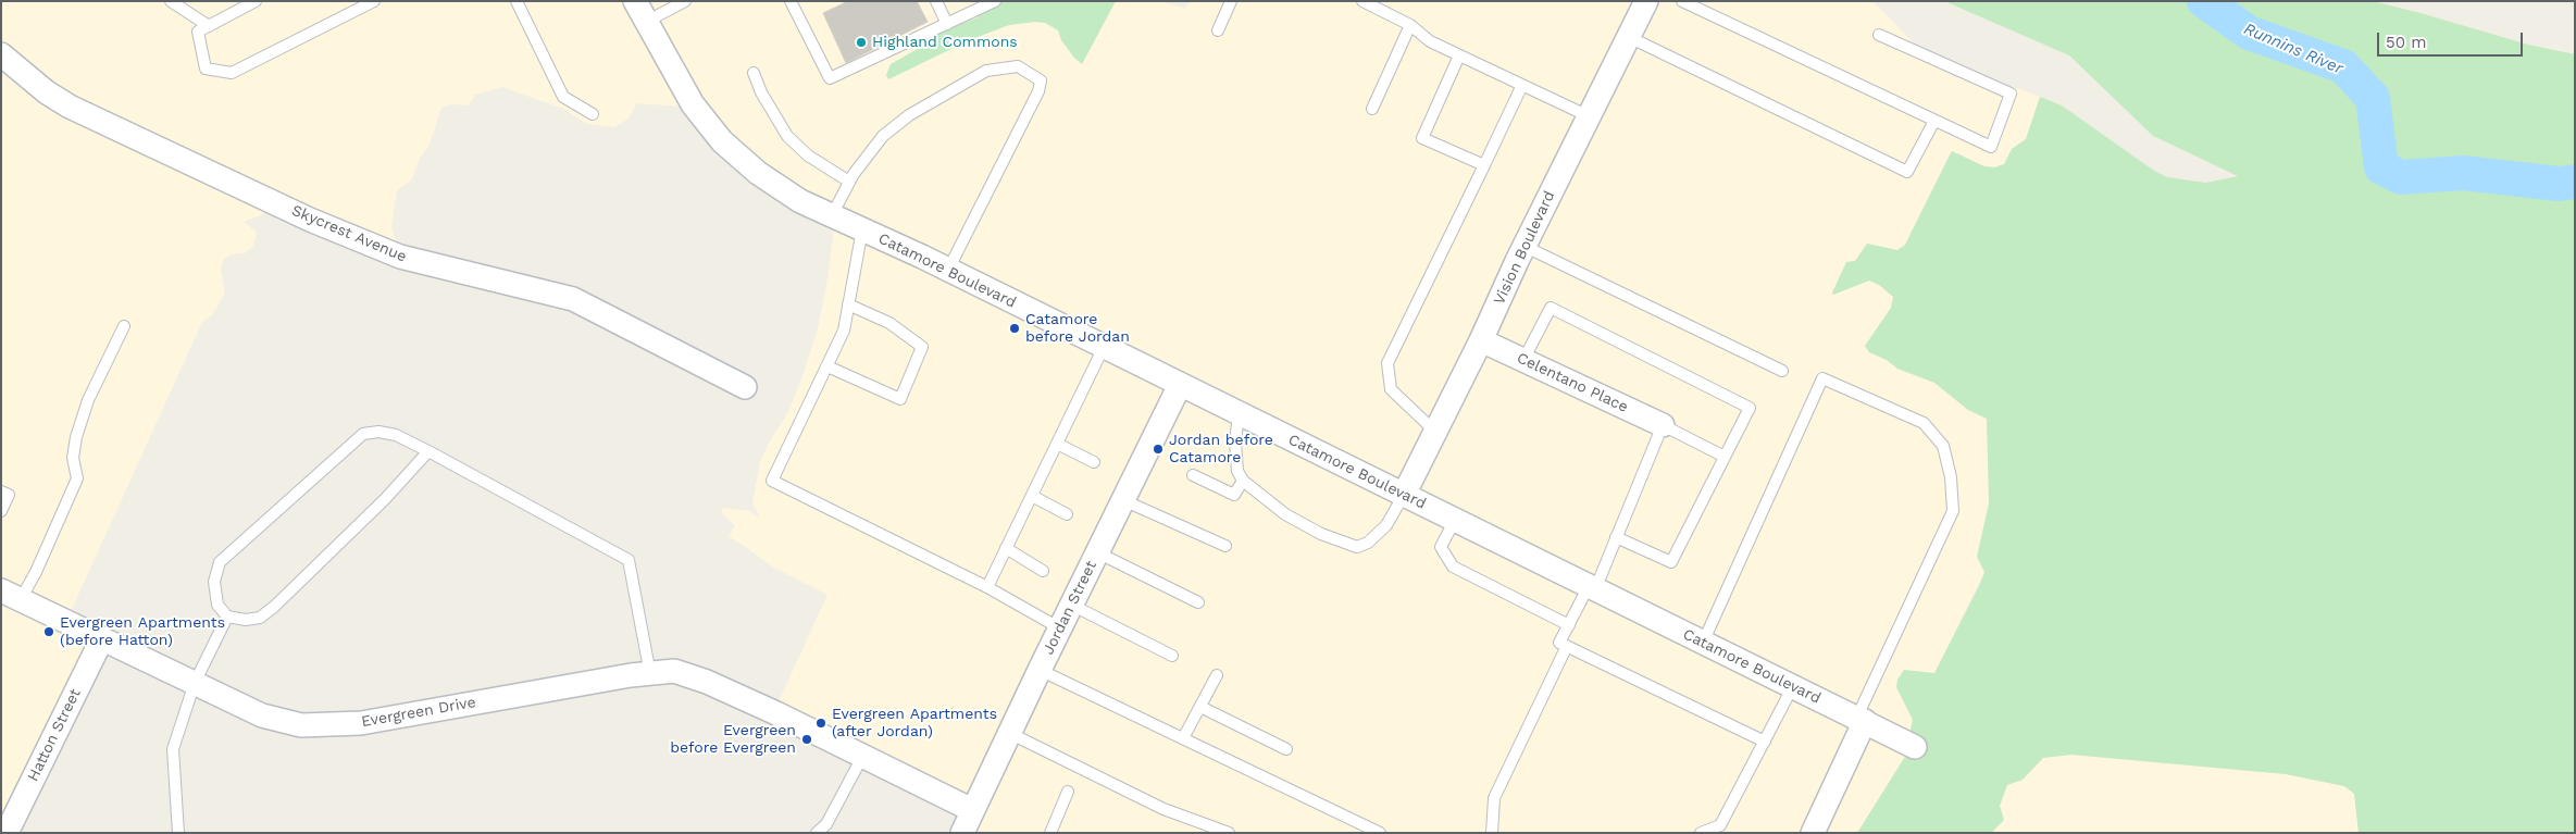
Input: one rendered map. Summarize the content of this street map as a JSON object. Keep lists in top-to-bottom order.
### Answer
{
  "streets": {
    "street": [
      "Skycrest Avenue",
      "Vision Boulevard",
      "Catamore Boulevard",
      "Celentano Place",
      "Jordan Street",
      "Evergreen Drive",
      "Hatton Street"
    ]
  },
  "crossings": [
    ["Vision Boulevard", "Catamore Boulevard"],
    ["Vision Boulevard", "Celentano Place"],
    ["Catamore Boulevard", "Jordan Street"],
    ["Jordan Street", "Evergreen Drive"],
    ["Evergreen Drive", "Hatton Street"]
  ],
  "water": ["Runnins River"],
  "places": [
    "Highland Commons",
    "Catamore before Jordan",
    "Jordan before Catamore",
    "Evergreen Apartments (before Hatton)",
    "Evergreen Apartments (after Jordan)",
    "Evergreen before Evergreen"
  ],
  "scale_bar": "50 m"
}
